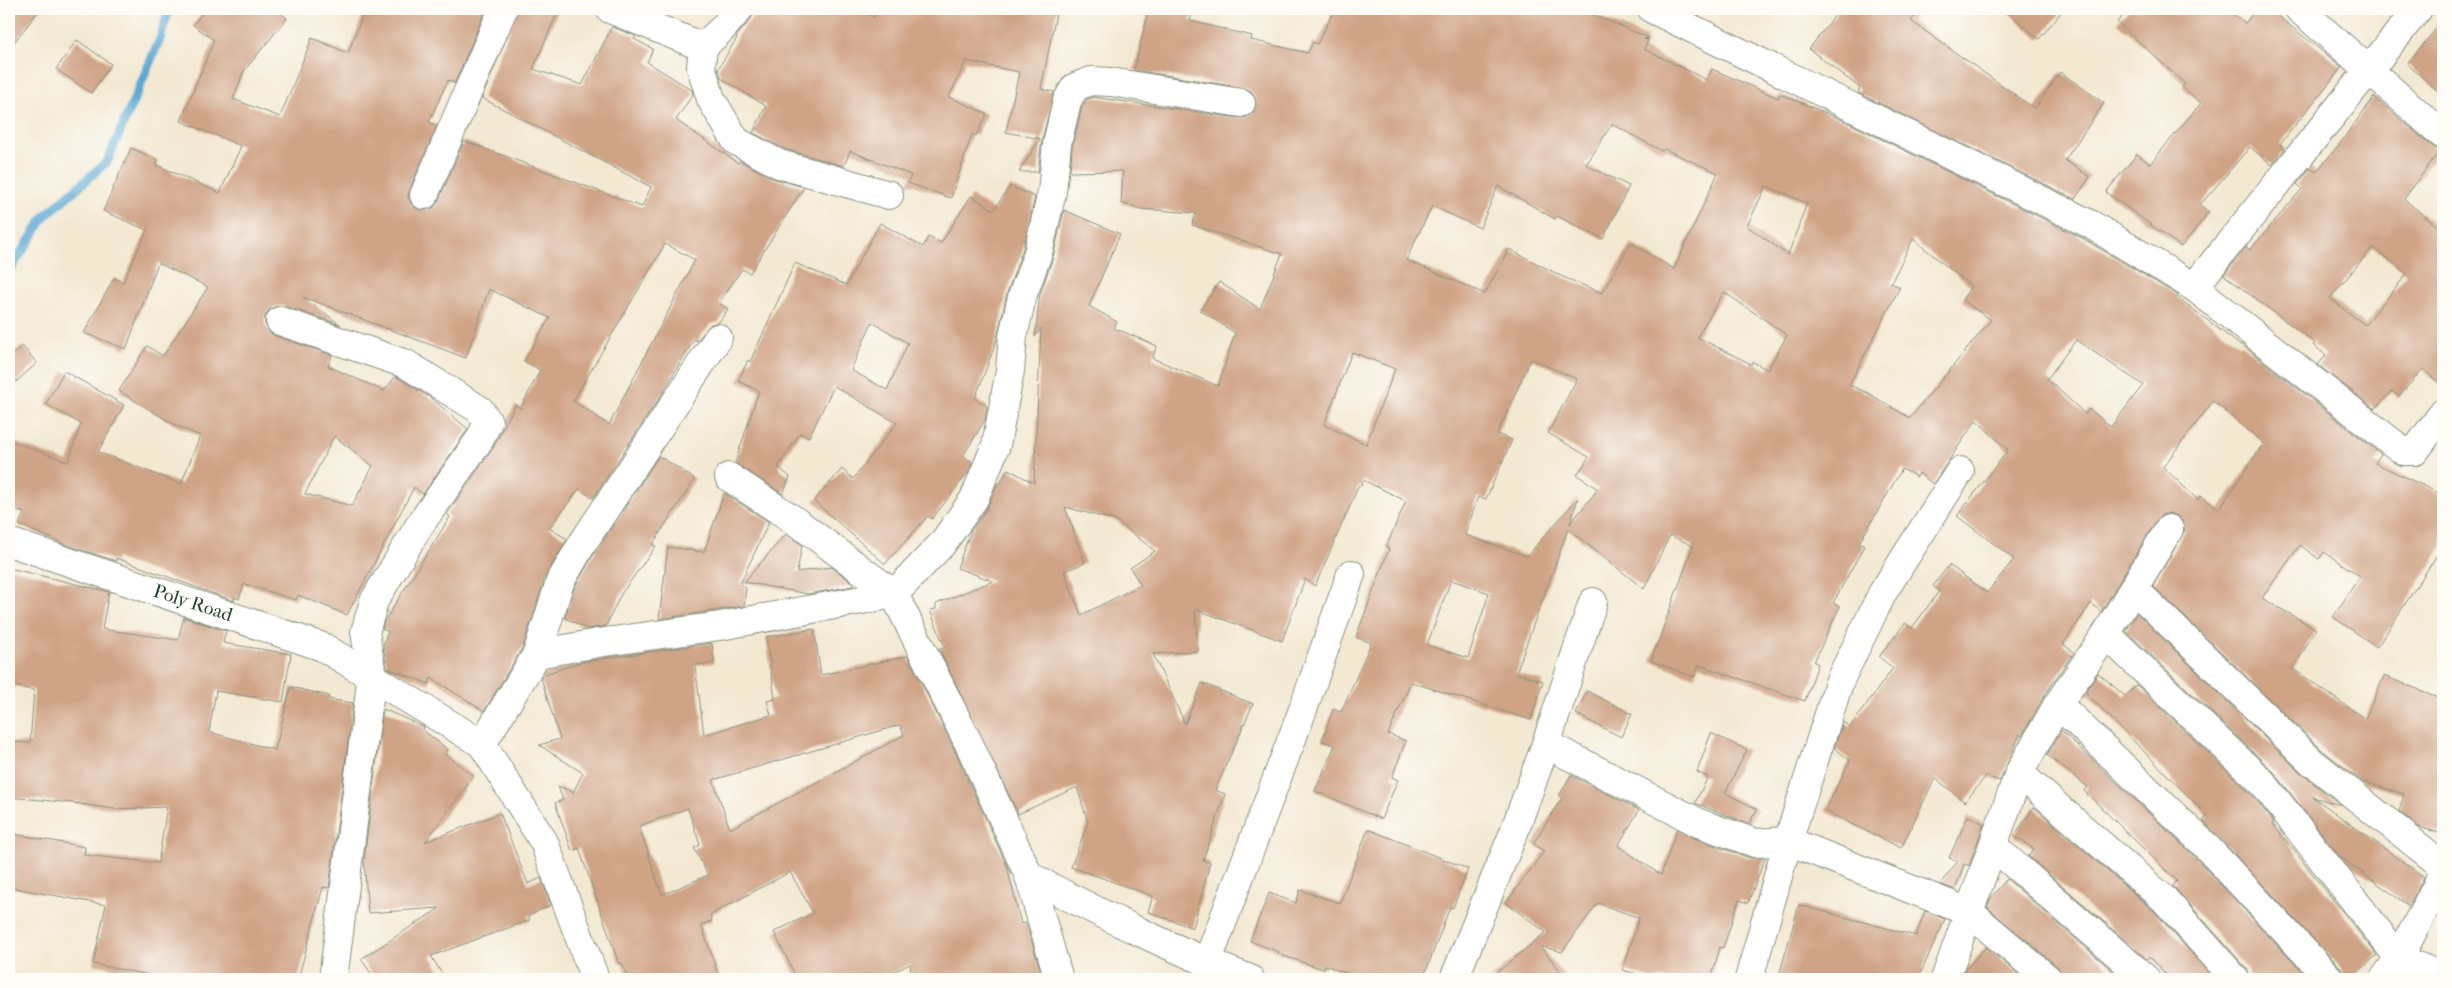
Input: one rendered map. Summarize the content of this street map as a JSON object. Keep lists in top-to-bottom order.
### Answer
{
  "streets": {
    "street": ["Poly Road"]
  }
}
